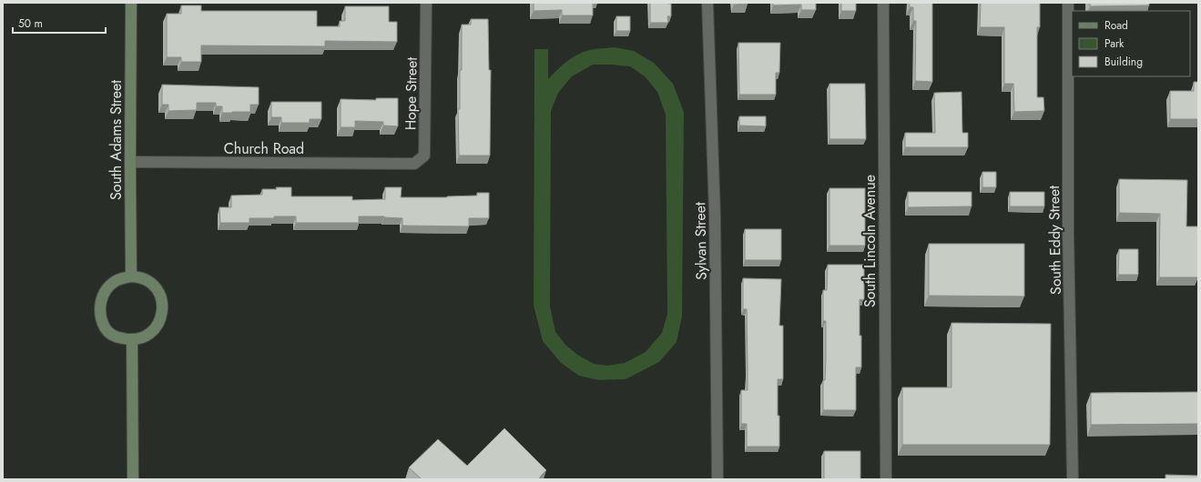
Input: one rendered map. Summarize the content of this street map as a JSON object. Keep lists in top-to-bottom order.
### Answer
{
  "streets": {
    "street": [
      "Hope Street",
      "South Adams Street",
      "Church Road",
      "South Eddy Street",
      "Sylvan Street",
      "South Lincoln Avenue"
    ]
  },
  "crossings": [
    ["Hope Street", "Church Road"],
    ["South Adams Street", "Church Road"]
  ],
  "legend": ["Road", "Park", "Building"],
  "scale_bar": "50 m"
}
